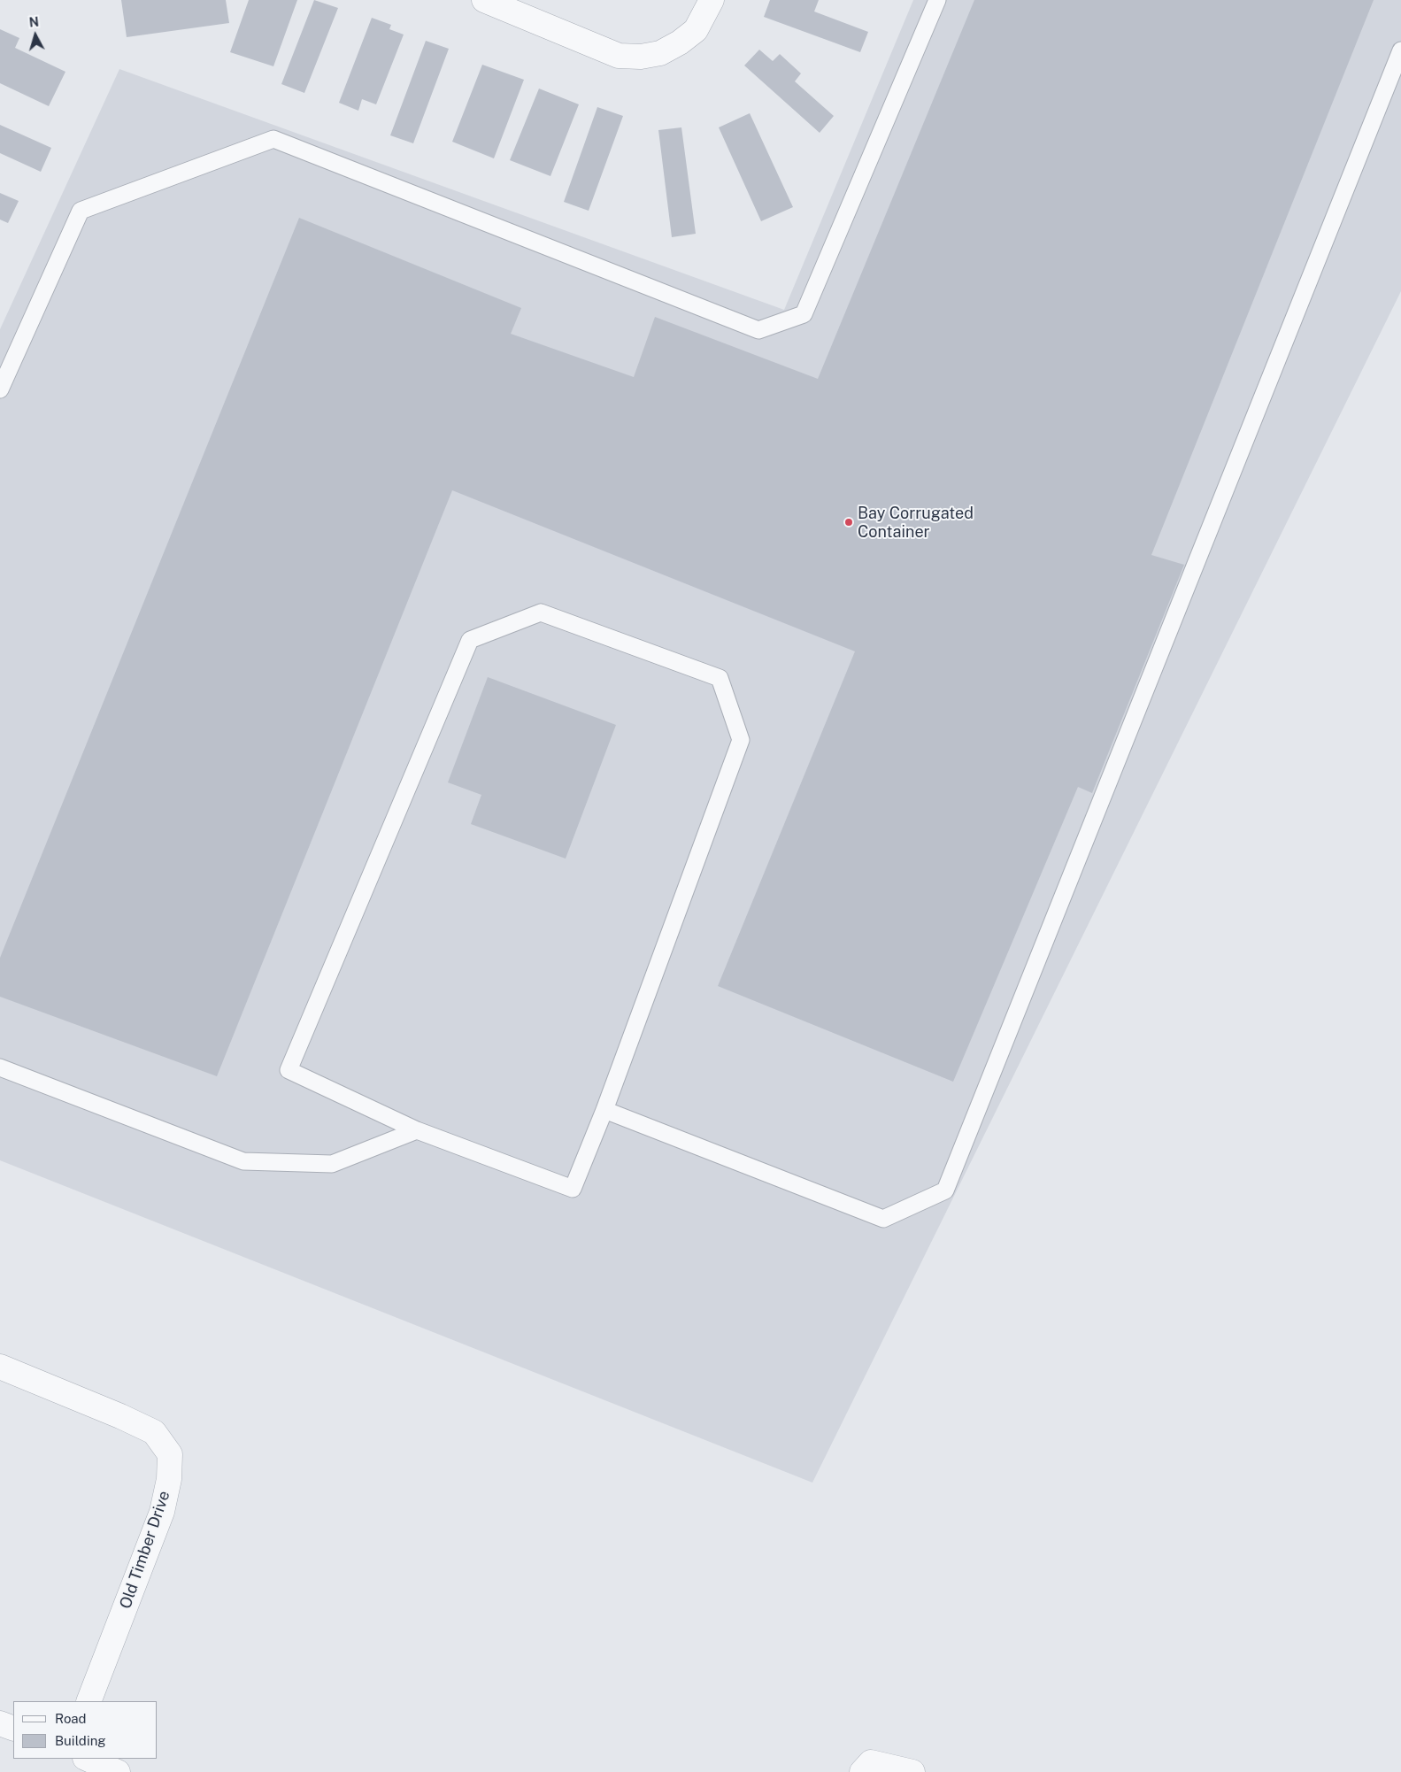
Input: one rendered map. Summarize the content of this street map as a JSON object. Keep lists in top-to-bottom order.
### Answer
{
  "streets": {
    "street": ["Old Timber Drive"]
  },
  "places": ["Bay Corrugated Container"],
  "legend": ["Road", "Building"],
  "north": "top"
}
